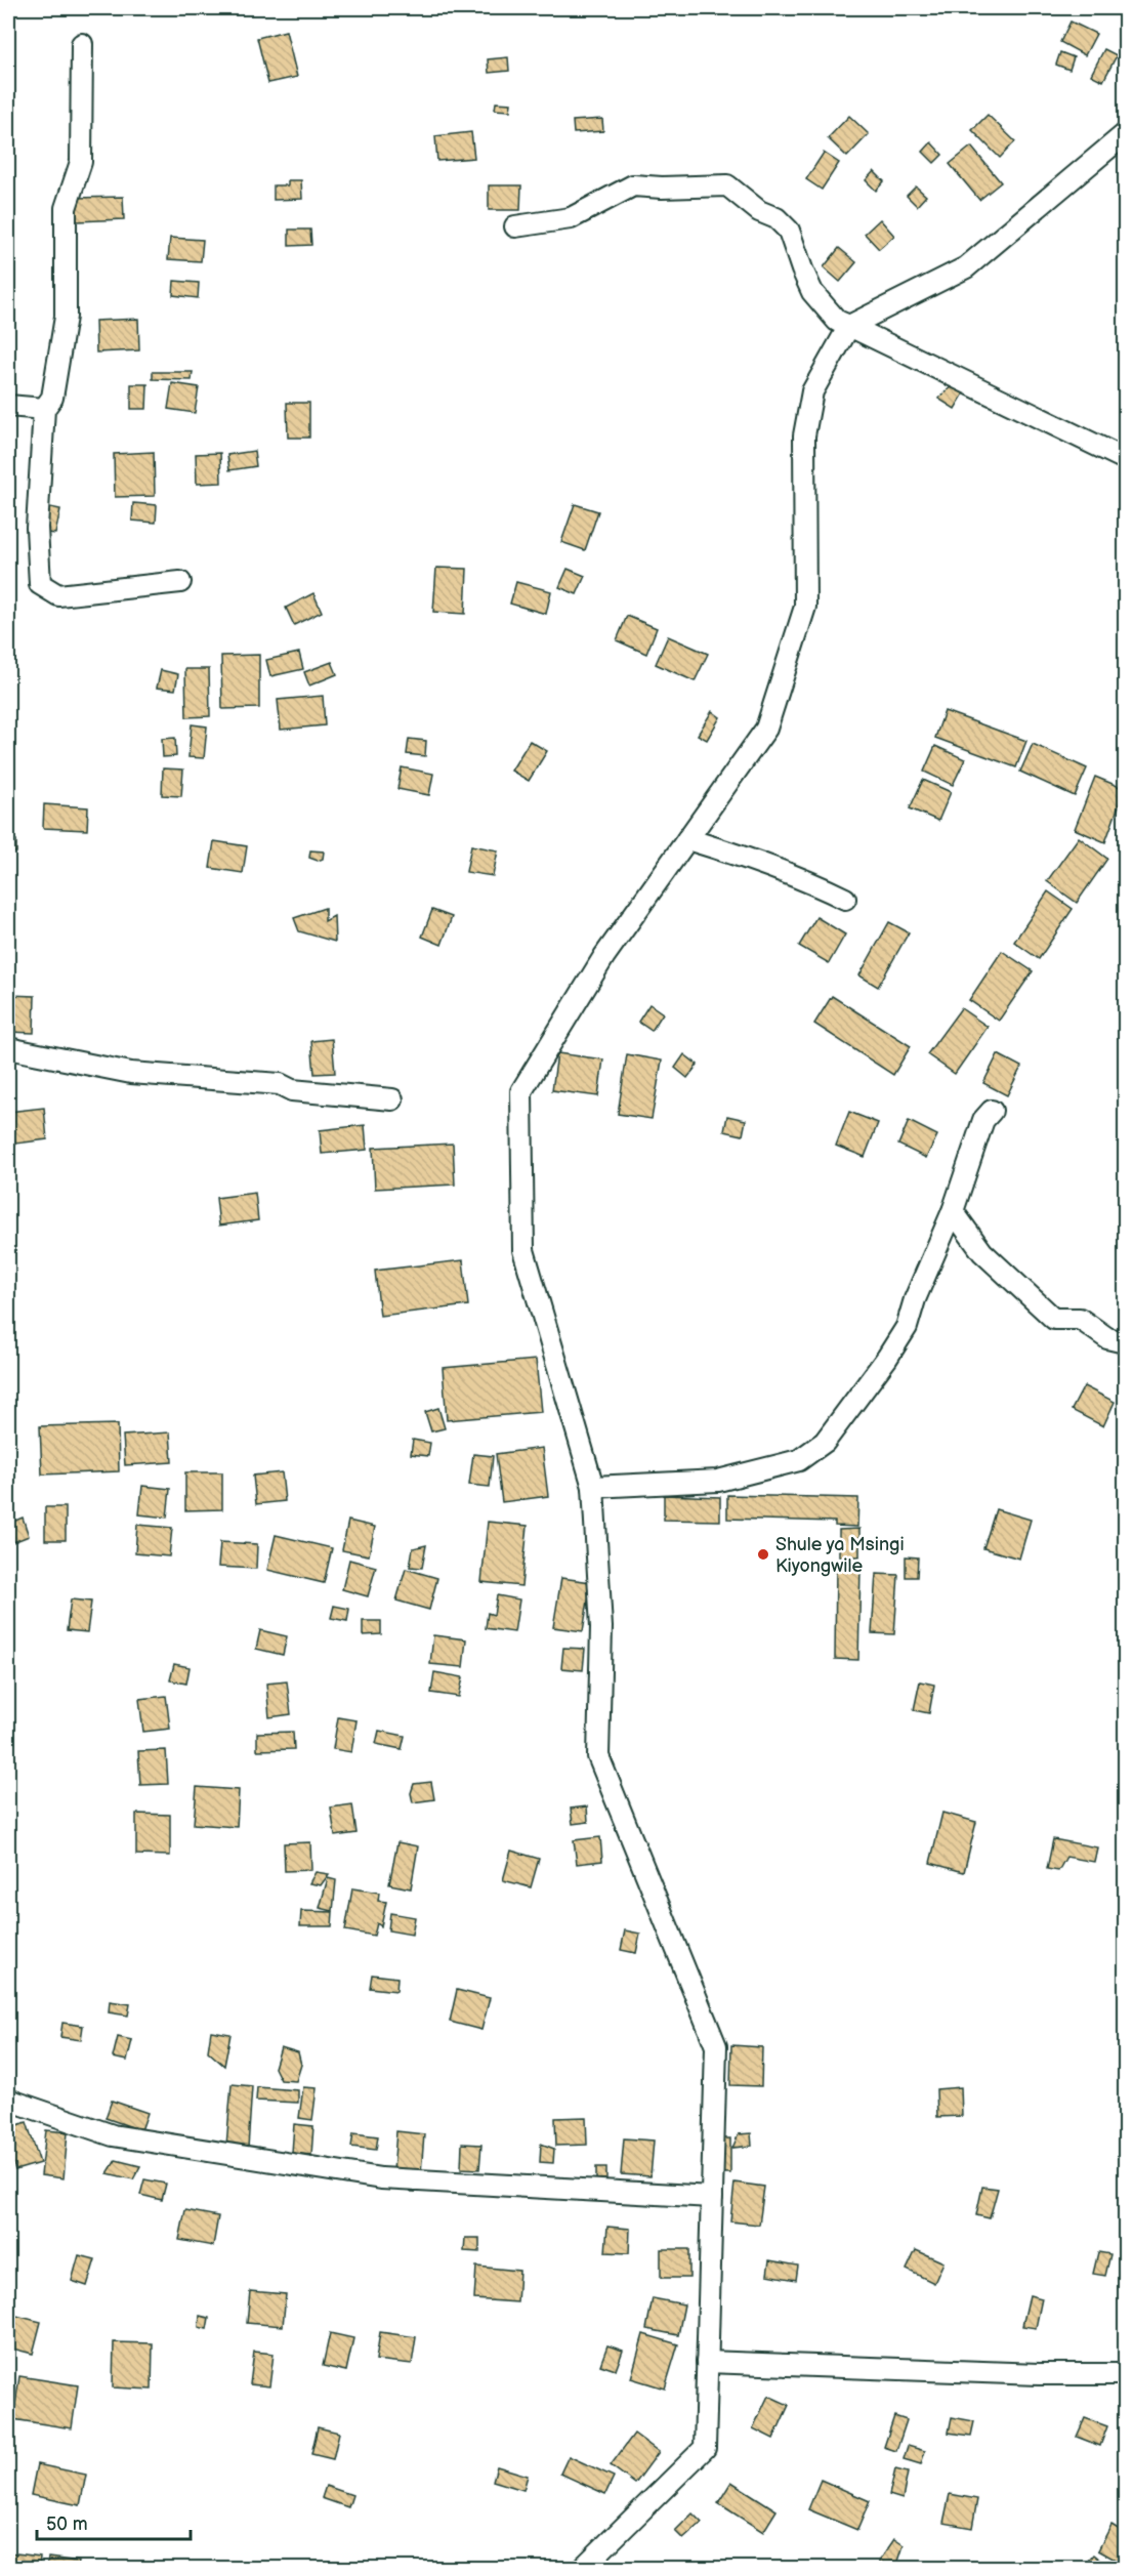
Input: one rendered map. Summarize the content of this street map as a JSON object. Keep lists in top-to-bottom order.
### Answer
{
  "places": ["Shule ya Msingi Kiyongwile"],
  "scale_bar": "50 m"
}
